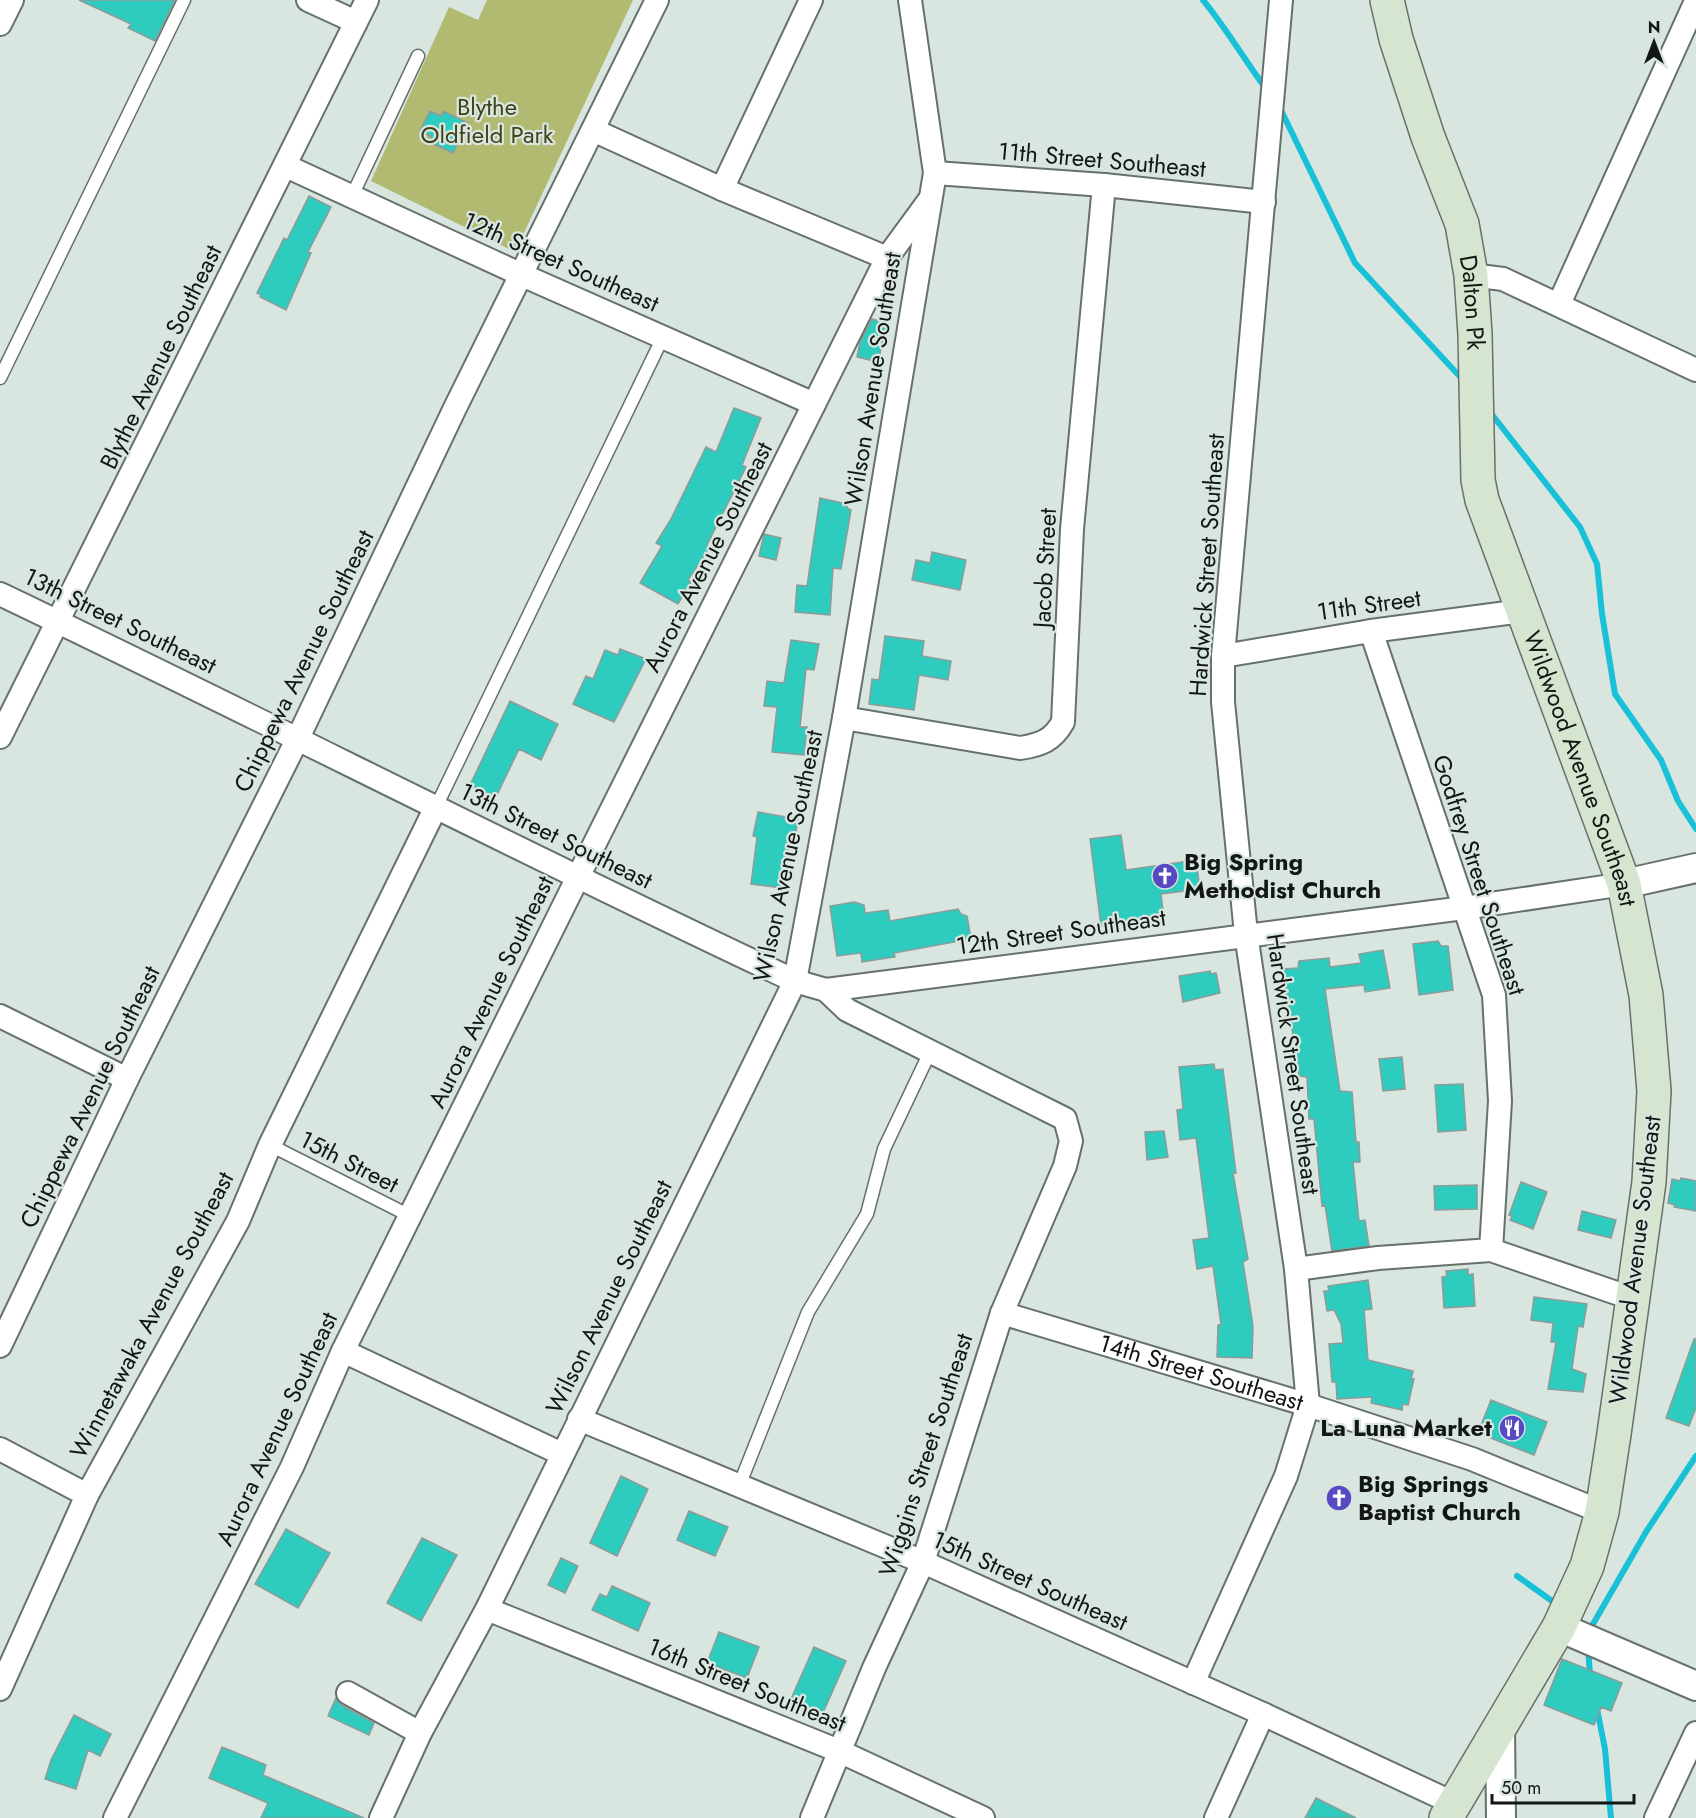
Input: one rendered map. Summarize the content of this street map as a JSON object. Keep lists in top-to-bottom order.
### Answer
{
  "streets": {
    "main road": ["Dalton Pk", "Wildwood Avenue Southeast"],
    "street": [
      "11th Street Southeast",
      "12th Street Southeast",
      "Blythe Avenue Southeast",
      "Wilson Avenue Southeast",
      "Aurora Avenue Southeast",
      "Hardwick Street Southeast",
      "Jacob Street",
      "11th Street",
      "13th Street Southeast",
      "Chippewa Avenue Southeast",
      "Godfrey Street Southeast",
      "Winnetawaka Avenue Southeast",
      "14th Street Southeast",
      "Wiggins Street Southeast",
      "15th Street Southeast",
      "16th Street Southeast"
    ],
    "lane": ["15th Street"]
  },
  "crossings": [
    ["11th Street Southeast", "Wilson Avenue Southeast"],
    ["11th Street Southeast", "Hardwick Street Southeast"],
    ["11th Street Southeast", "Jacob Street"],
    ["12th Street Southeast", "Blythe Avenue Southeast"],
    ["12th Street Southeast", "Aurora Avenue Southeast"],
    ["12th Street Southeast", "Hardwick Street Southeast"],
    ["12th Street Southeast", "13th Street Southeast"],
    ["12th Street Southeast", "Chippewa Avenue Southeast"],
    ["12th Street Southeast", "Wildwood Avenue Southeast"],
    ["12th Street Southeast", "Godfrey Street Southeast"],
    ["Dalton Pk", "11th Street"],
    ["Dalton Pk", "Wildwood Avenue Southeast"],
    ["Blythe Avenue Southeast", "13th Street Southeast"],
    ["Wilson Avenue Southeast", "Aurora Avenue Southeast"],
    ["Wilson Avenue Southeast", "Jacob Street"],
    ["Wilson Avenue Southeast", "13th Street Southeast"],
    ["Wilson Avenue Southeast", "15th Street Southeast"],
    ["Wilson Avenue Southeast", "16th Street Southeast"],
    ["Aurora Avenue Southeast", "13th Street Southeast"],
    ["Aurora Avenue Southeast", "15th Street"],
    ["Hardwick Street Southeast", "11th Street"],
    ["Hardwick Street Southeast", "14th Street Southeast"],
    ["Hardwick Street Southeast", "15th Street Southeast"],
    ["11th Street", "Wildwood Avenue Southeast"],
    ["11th Street", "Godfrey Street Southeast"],
    ["13th Street Southeast", "Chippewa Avenue Southeast"],
    ["13th Street Southeast", "Winnetawaka Avenue Southeast"],
    ["13th Street Southeast", "Wiggins Street Southeast"],
    ["Wildwood Avenue Southeast", "14th Street Southeast"],
    ["Wildwood Avenue Southeast", "15th Street Southeast"],
    ["15th Street", "Winnetawaka Avenue Southeast"],
    ["14th Street Southeast", "Wiggins Street Southeast"],
    ["Wiggins Street Southeast", "15th Street Southeast"],
    ["Wiggins Street Southeast", "16th Street Southeast"]
  ],
  "parks": ["Blythe Oldfield Park"],
  "places": {
    "church": ["Big Spring Methodist Church", "Big Springs Baptist Church"],
    "restaurant": ["La Luna Market"]
  },
  "scale_bar": "50 m",
  "north": "top"
}
